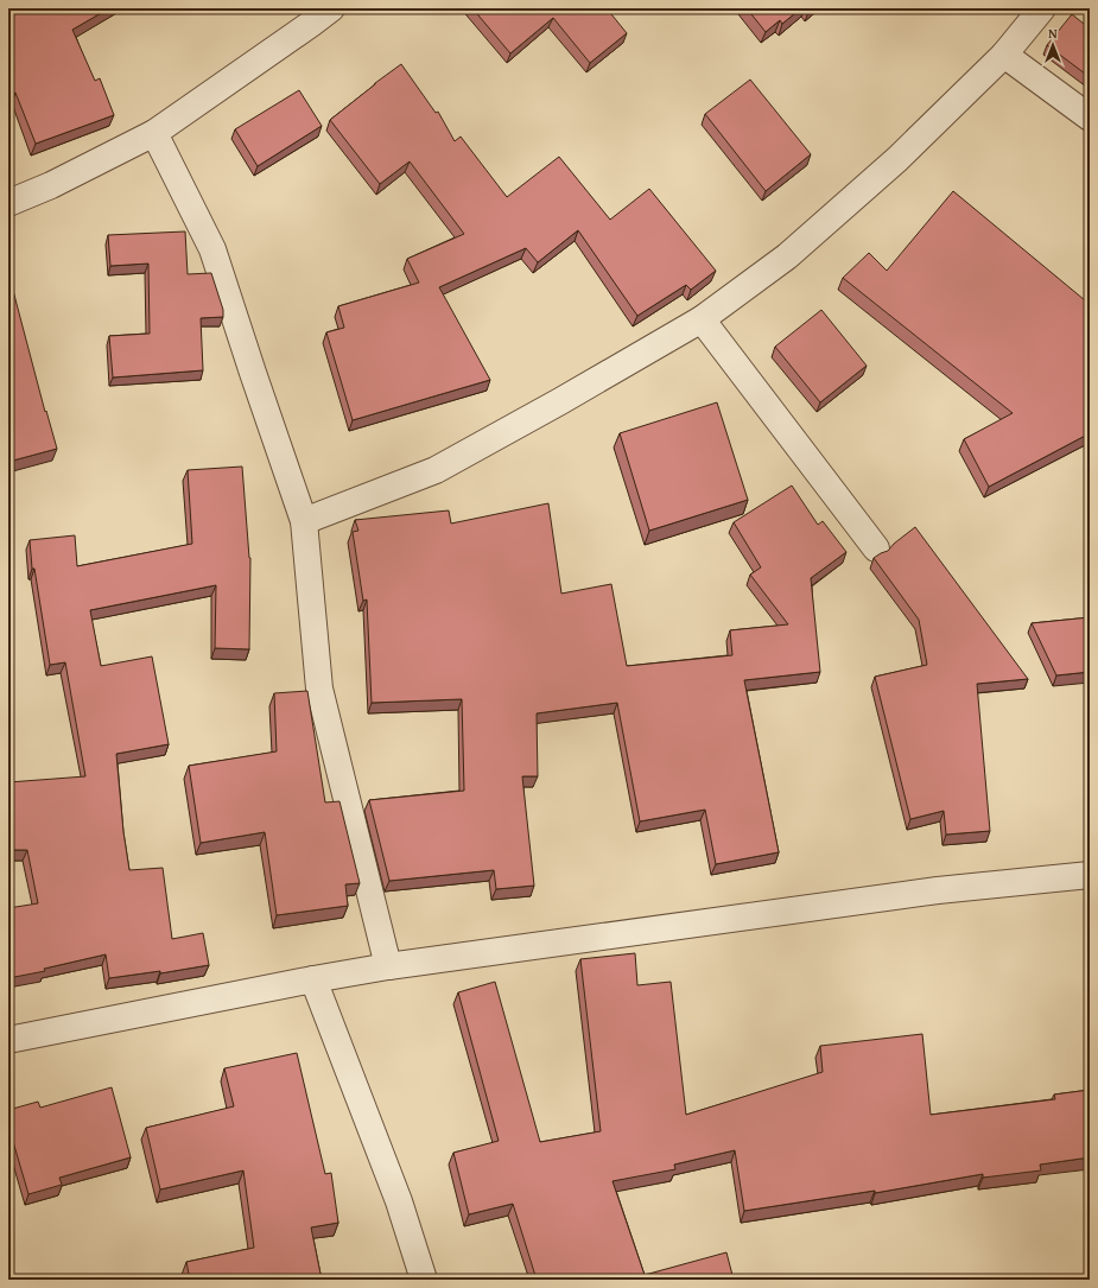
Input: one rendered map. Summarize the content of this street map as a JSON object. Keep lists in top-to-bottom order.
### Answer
{
  "north": "top"
}
